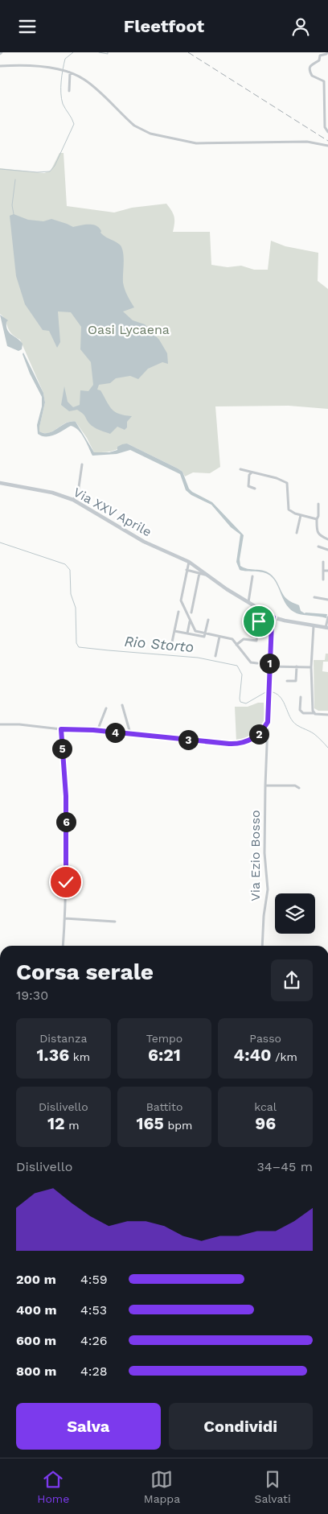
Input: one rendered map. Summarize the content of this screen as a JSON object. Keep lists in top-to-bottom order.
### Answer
{
  "streets": {
    "main road": ["Via XXV Aprile"],
    "street": ["Via Ezio Bosso"]
  },
  "water": ["Rio Storto"],
  "parks": ["Oasi Lycaena"],
  "page": {
    "header": "Fleetfoot",
    "pins": [
      "1",
      "4",
      "2",
      "3",
      "5",
      "6"
    ],
    "heading": ["Corsa serale", "19:30"],
    "stats": [
      ["Distanza", "1.36 km"],
      ["Tempo", "6:21"],
      ["Passo", "4:40 /km"],
      ["Dislivello", "12 m"],
      ["Battito", "165 bpm"],
      ["kcal", "96"]
    ],
    "chart": ["Dislivello", "34–45 m"],
    "list": [
      {
        "name": "200 m",
        "note": "4:59"
      },
      {
        "name": "400 m",
        "note": "4:53"
      },
      {
        "name": "600 m",
        "note": "4:26"
      },
      {
        "name": "800 m",
        "note": "4:28"
      }
    ],
    "buttons": ["Salva", "Condividi"],
    "tabs": ["Home", "Mappa", "Salvati"]
  }
}
